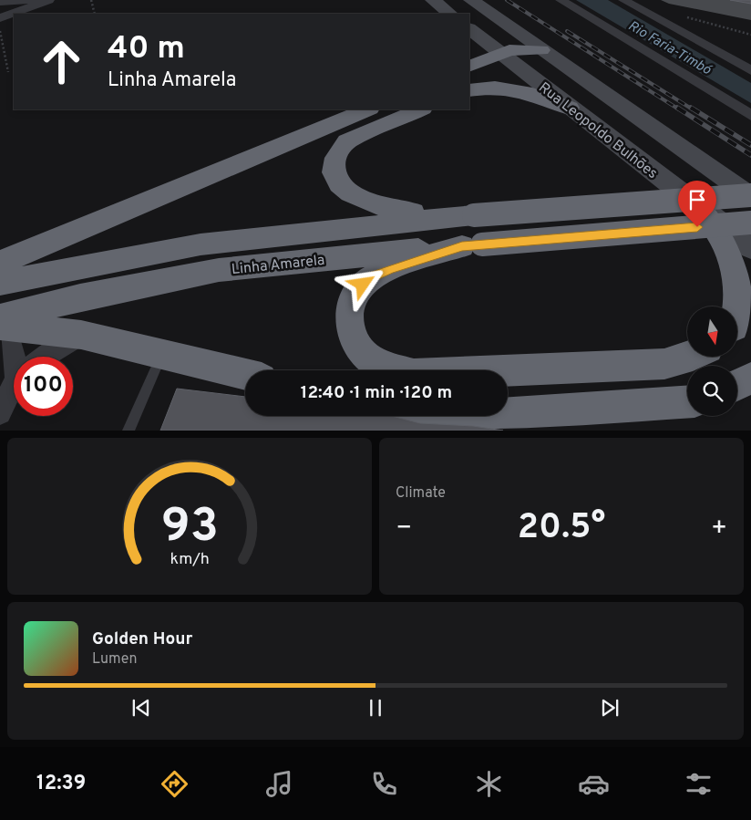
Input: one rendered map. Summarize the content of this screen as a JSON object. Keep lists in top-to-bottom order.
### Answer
{
  "streets": {
    "highway": ["Linha Amarela"],
    "main road": ["Rua Leopoldo Bulhões"]
  },
  "crossings": [
    ["Rua Leopoldo Bulhões", "Linha Amarela"]
  ],
  "water": ["Rio Faria-Timbó"],
  "north": "bottom",
  "page": {
    "turn": ["40 m", "Linha Amarela"],
    "limit": "100",
    "trip": "12:40 · 1 min · 120 m",
    "tile": "Climate",
    "heat": ["−", "20.5°", "+"],
    "song": ["Golden Hour", "Lumen"],
    "tabs": "12:39",
    "gauge": ["93", "km/h"]
  }
}
